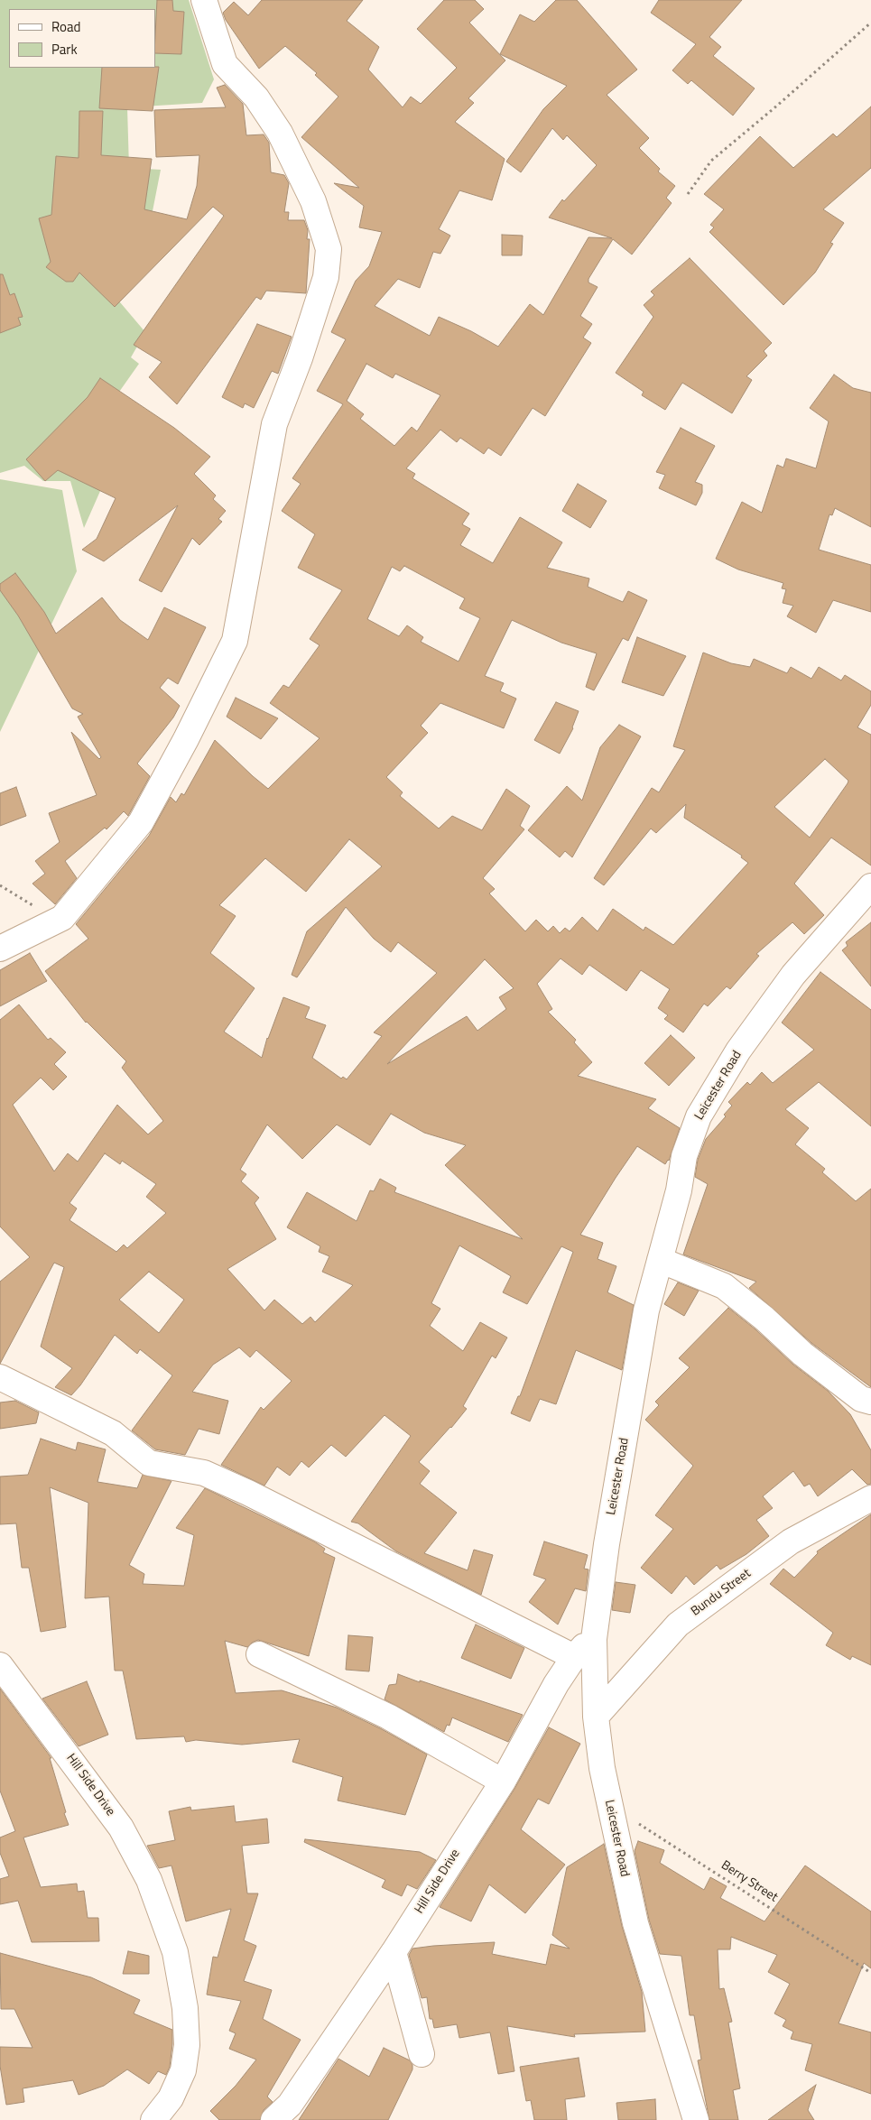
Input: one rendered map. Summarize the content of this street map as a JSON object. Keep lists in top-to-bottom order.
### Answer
{
  "streets": {
    "street": ["Leicester Road", "Bundu Street", "Hill Side Drive"],
    "path": ["Berry Street"]
  },
  "crossings": [
    ["Leicester Road", "Bundu Street"],
    ["Leicester Road", "Hill Side Drive"],
    ["Leicester Road", "Berry Street"]
  ],
  "legend": ["Road", "Park"]
}
